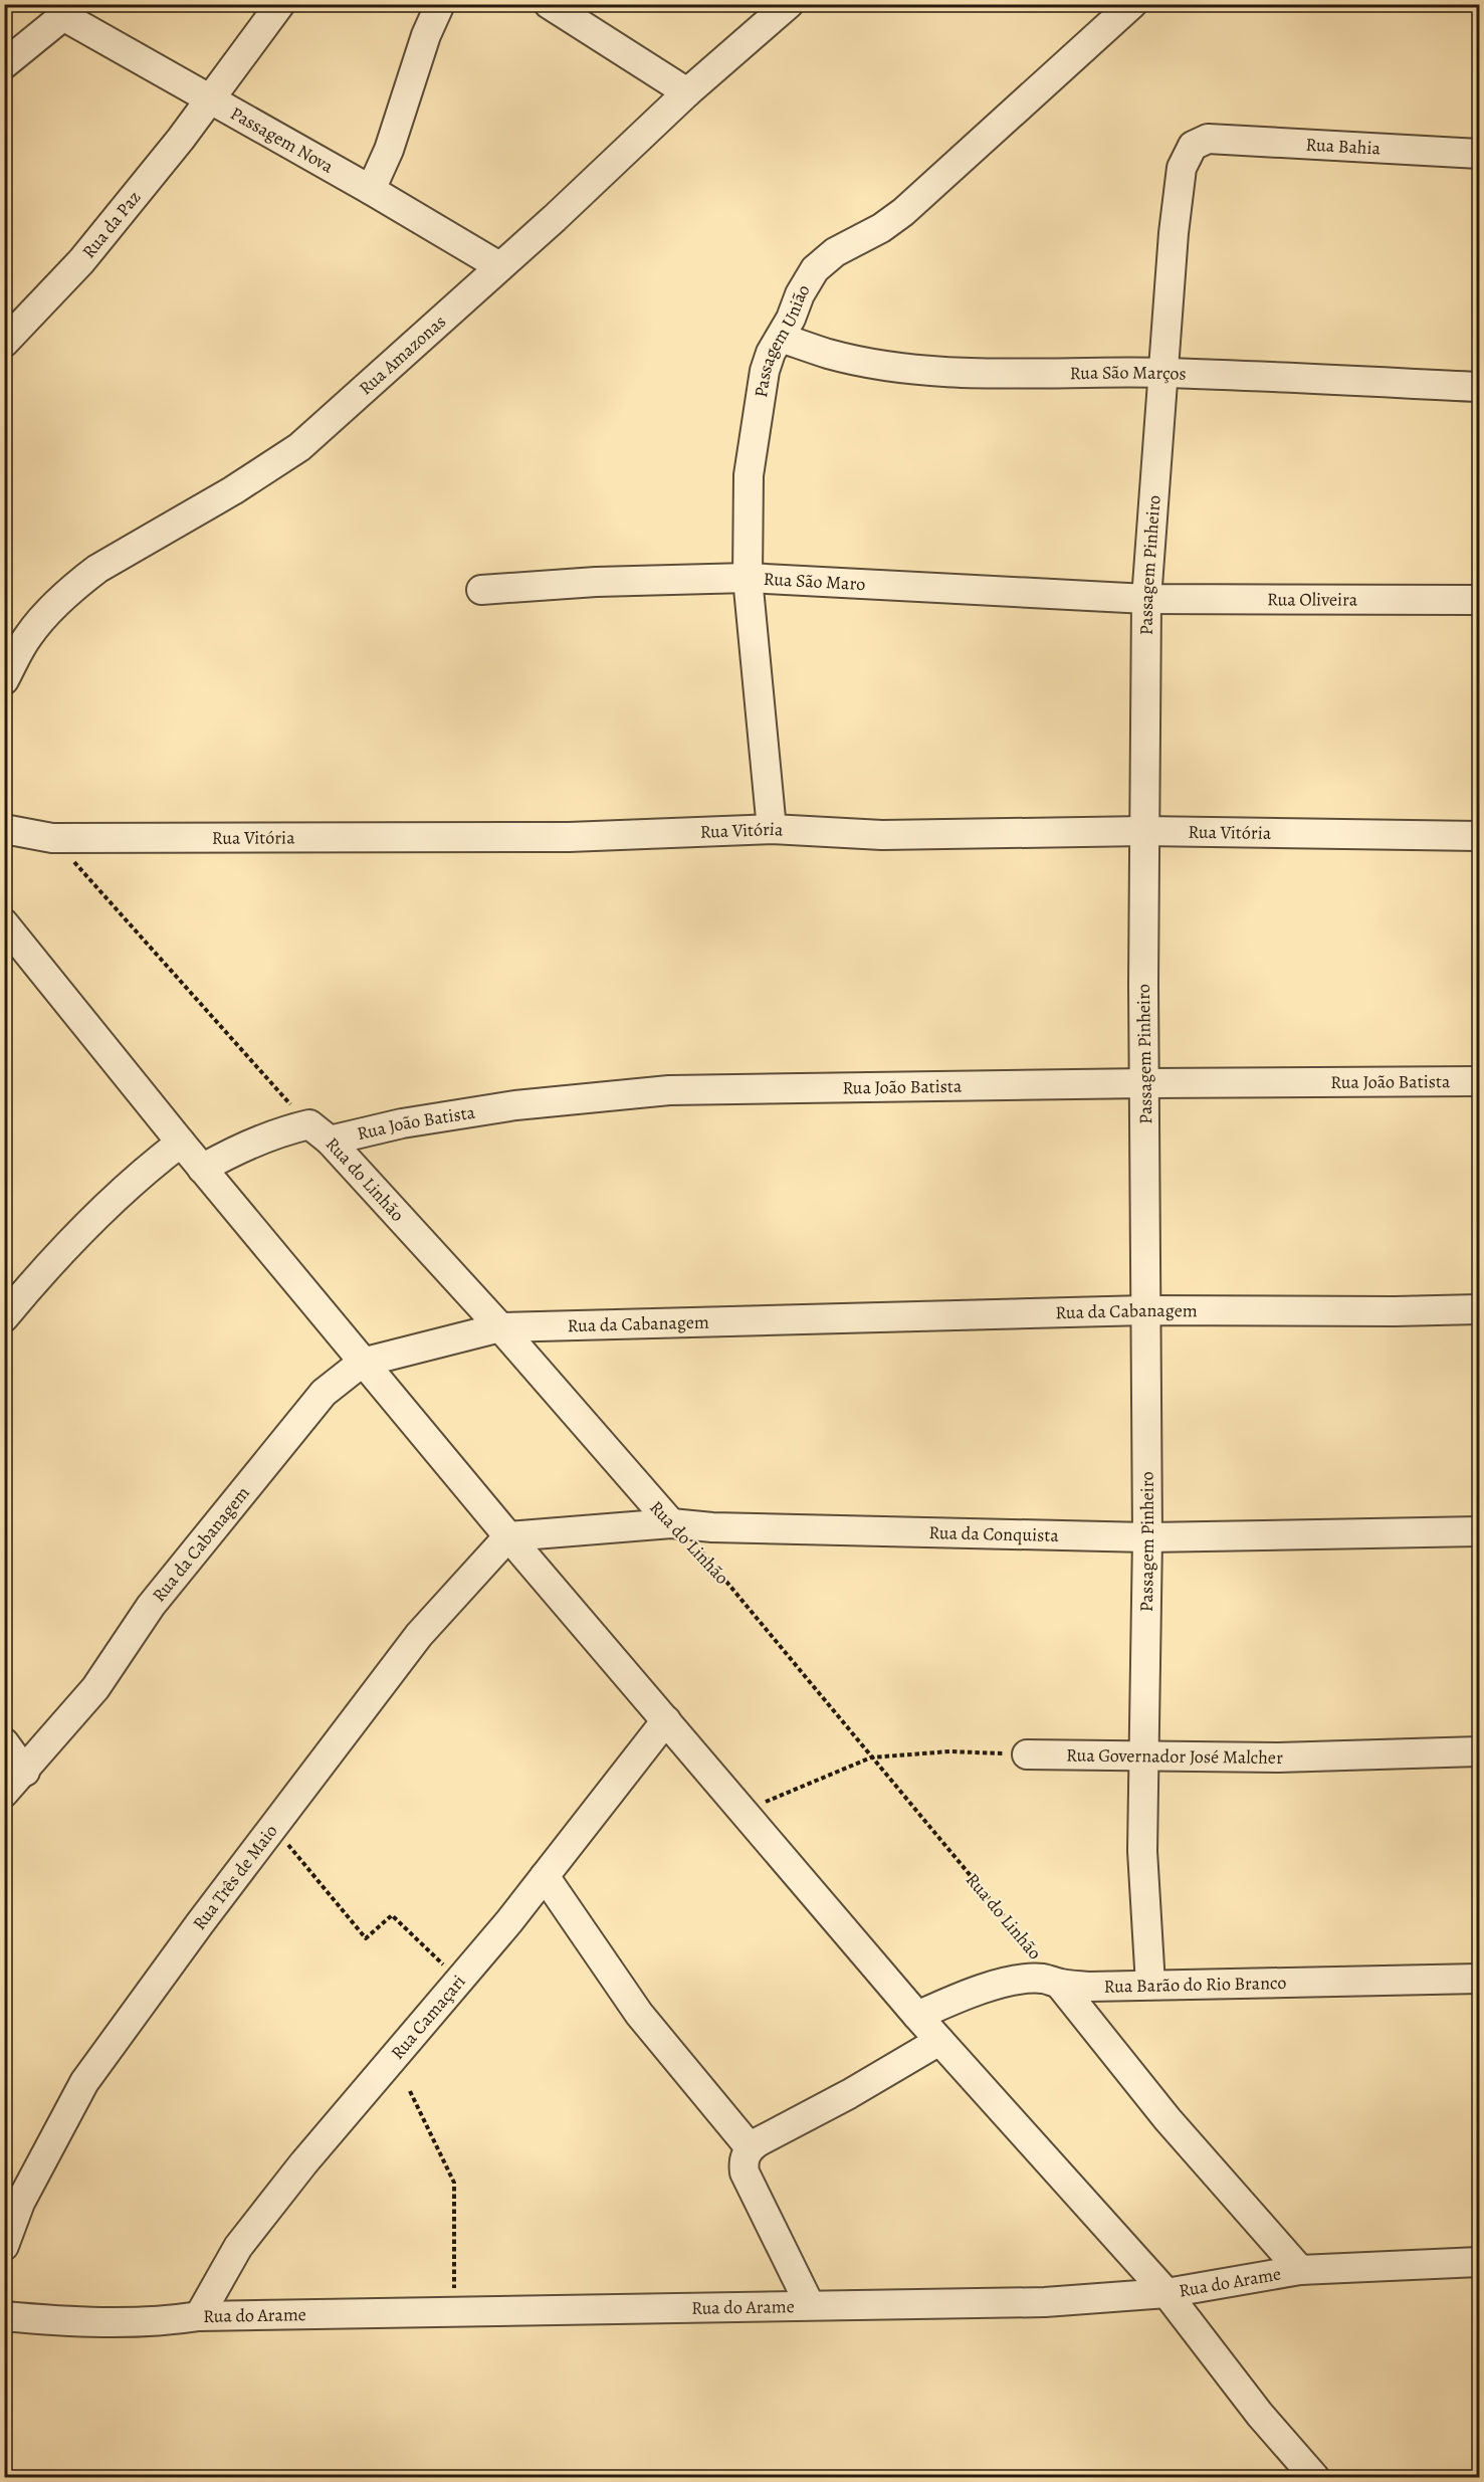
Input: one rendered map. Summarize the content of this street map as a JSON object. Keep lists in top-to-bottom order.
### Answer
{
  "streets": {
    "street": [
      "Passagem Nova",
      "Rua Bahia",
      "Rua da Paz",
      "Passagem União",
      "Rua Amazonas",
      "Rua São Marços",
      "Passagem Pinheiro",
      "Rua São Maro",
      "Rua Oliveira",
      "Rua Vitória",
      "Rua João Batista",
      "Rua do Linhão",
      "Rua da Cabanagem",
      "Rua da Conquista",
      "Rua Governador José Malcher",
      "Rua Três de Maio",
      "Rua Barão do Rio Branco",
      "Rua Camaçari",
      "Rua do Arame"
    ]
  },
  "crossings": [
    ["Passagem Nova", "Rua da Paz"],
    ["Passagem Nova", "Rua Amazonas"],
    ["Rua Bahia", "Passagem Pinheiro"],
    ["Passagem União", "Rua São Marços"],
    ["Passagem União", "Rua São Maro"],
    ["Passagem União", "Rua Vitória"],
    ["Rua São Marços", "Passagem Pinheiro"],
    ["Passagem Pinheiro", "Rua São Maro"],
    ["Passagem Pinheiro", "Rua Oliveira"],
    ["Passagem Pinheiro", "Rua Vitória"],
    ["Passagem Pinheiro", "Rua João Batista"],
    ["Passagem Pinheiro", "Rua da Cabanagem"],
    ["Passagem Pinheiro", "Rua da Conquista"],
    ["Passagem Pinheiro", "Rua Governador José Malcher"],
    ["Passagem Pinheiro", "Rua Barão do Rio Branco"],
    ["Rua São Maro", "Rua Oliveira"],
    ["Rua Vitória", "Rua do Linhão"],
    ["Rua João Batista", "Rua do Linhão"],
    ["Rua do Linhão", "Rua da Cabanagem"],
    ["Rua do Linhão", "Rua da Conquista"],
    ["Rua do Linhão", "Rua Barão do Rio Branco"],
    ["Rua da Conquista", "Rua Três de Maio"],
    ["Rua Camaçari", "Rua do Arame"]
  ]
}
